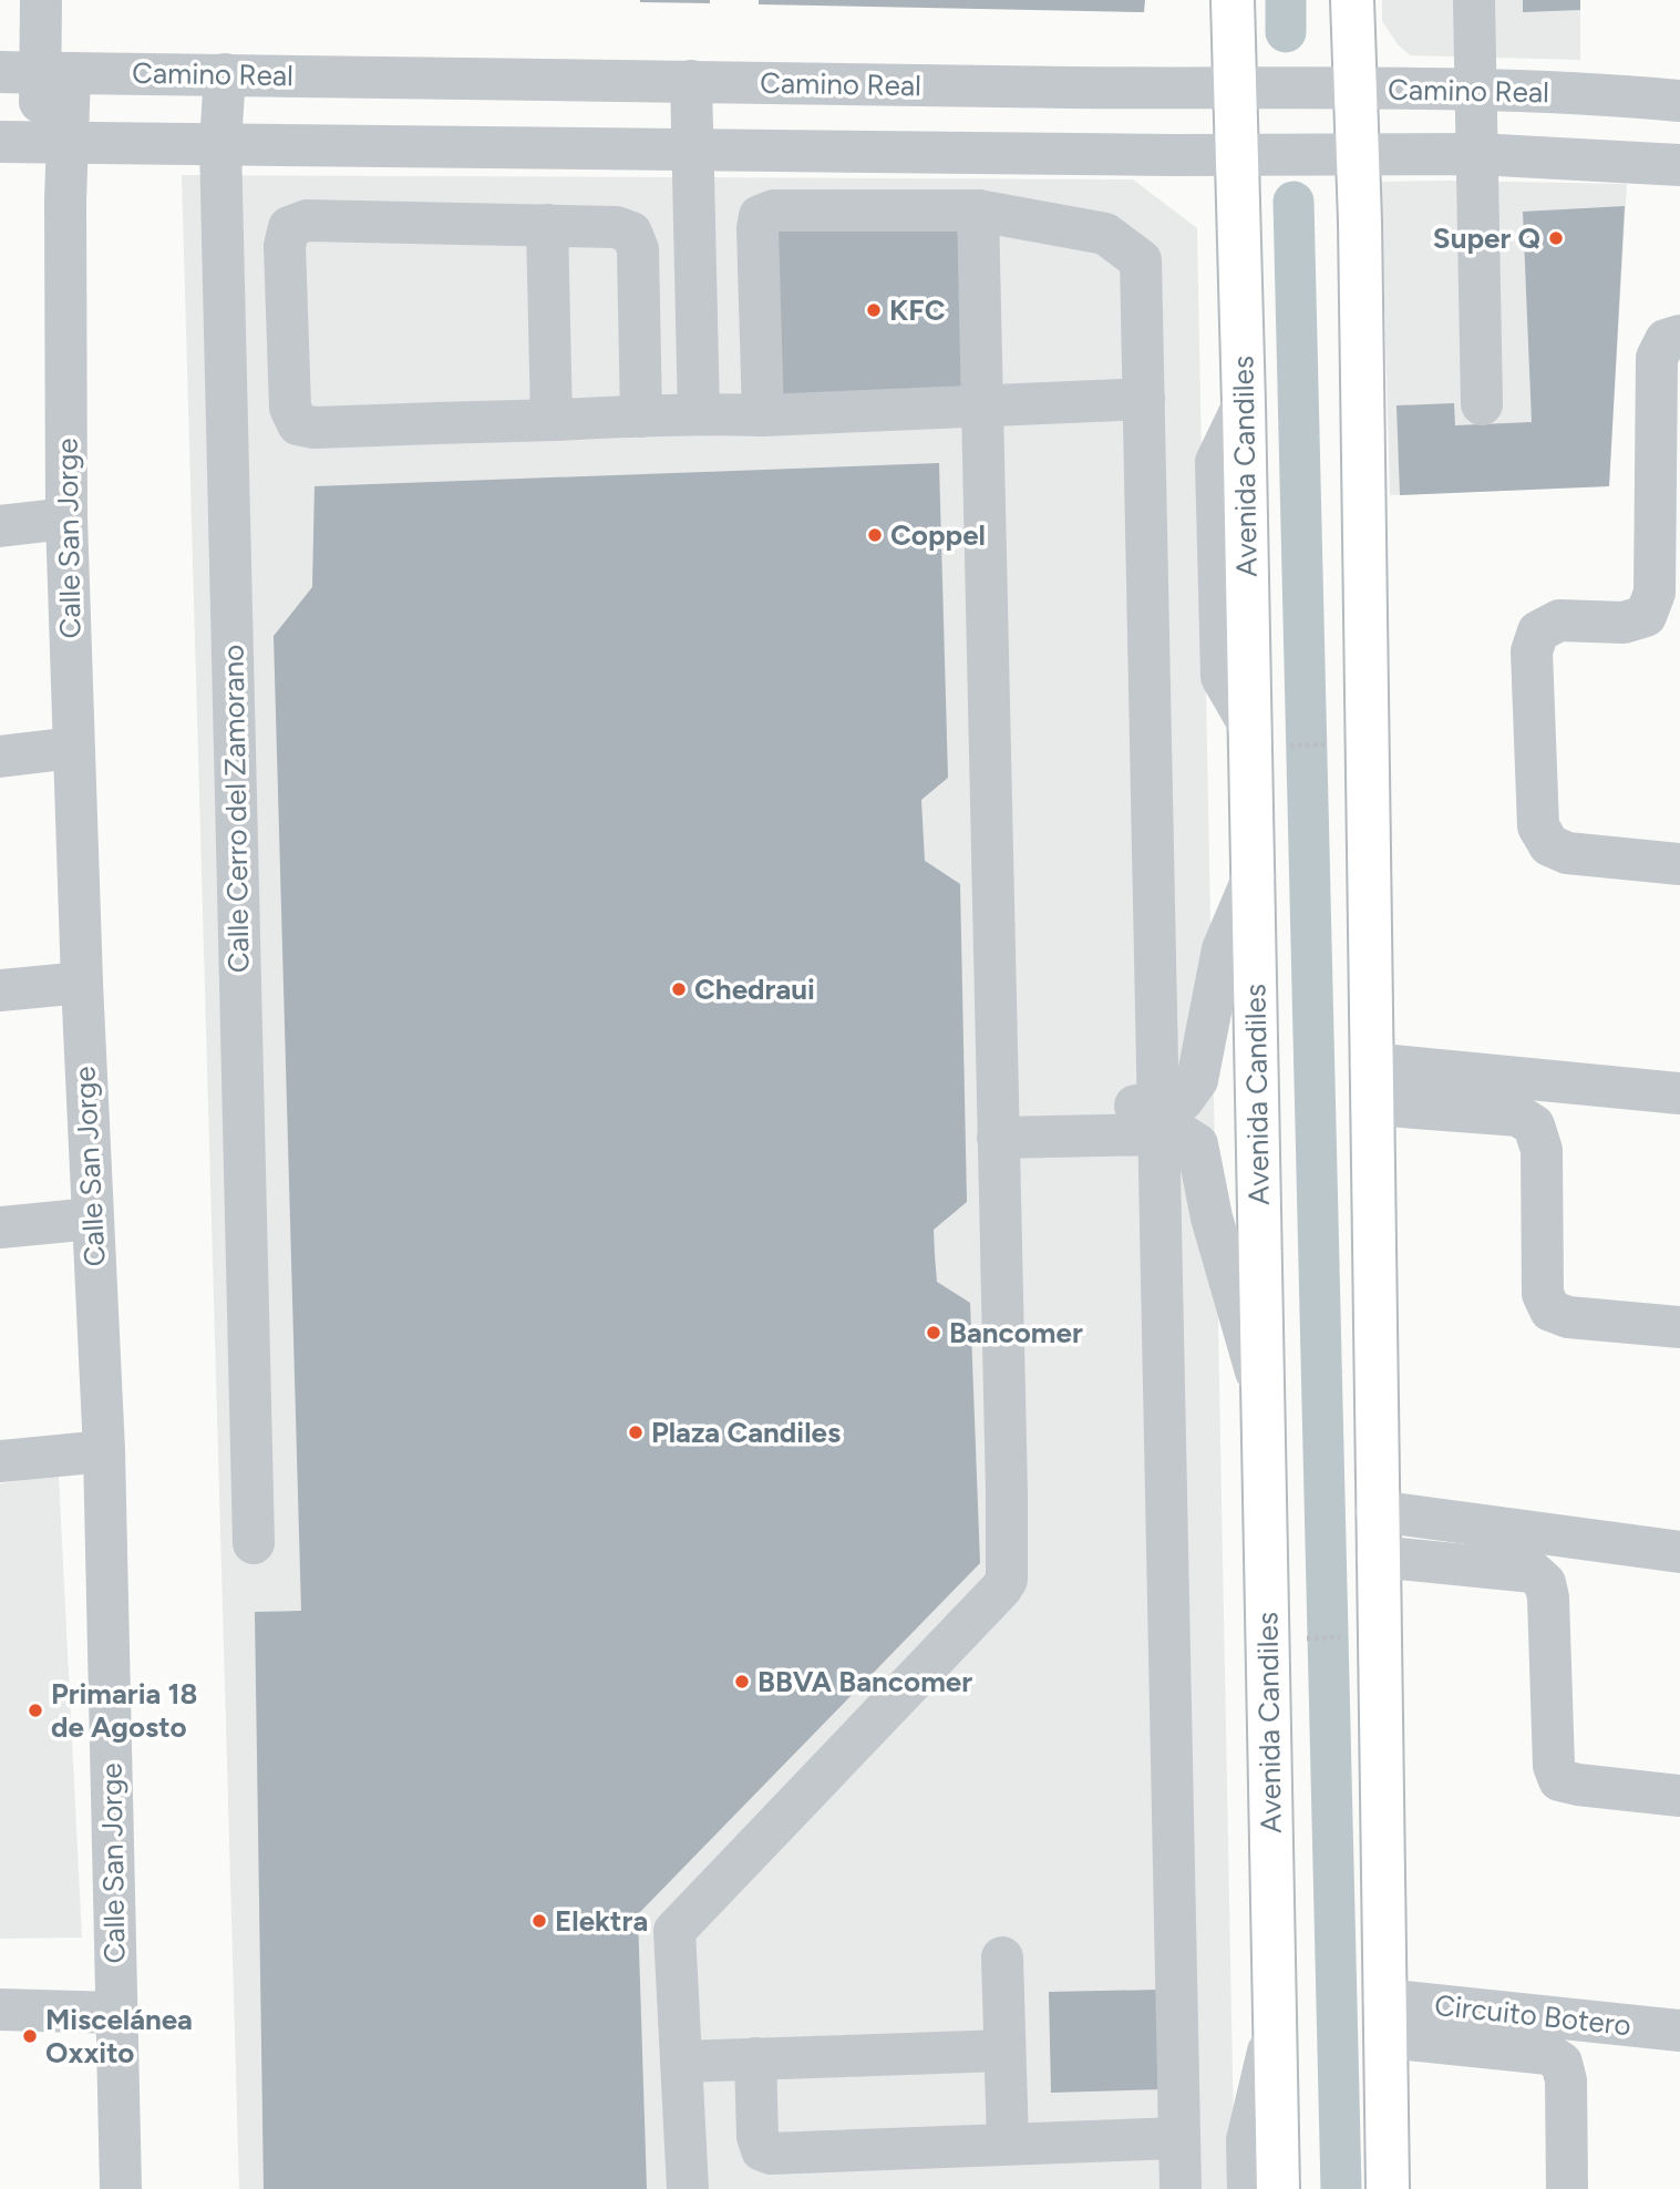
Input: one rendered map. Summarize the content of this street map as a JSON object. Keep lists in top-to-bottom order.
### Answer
{
  "streets": {
    "main road": ["Avenida Candiles"],
    "street": [
      "Camino Real",
      "Calle San Jorge",
      "Calle Cerro del Zamorano",
      "Circuito Botero"
    ]
  },
  "crossings": [
    ["Camino Real", "Avenida Candiles"],
    ["Camino Real", "Calle San Jorge"],
    ["Camino Real", "Calle Cerro del Zamorano"]
  ],
  "places": [
    "Super Q",
    "KFC",
    "Coppel",
    "Chedraui",
    "Bancomer",
    "Plaza Candiles",
    "BBVA Bancomer",
    "Primaria 18 de Agosto",
    "Elektra",
    "Miscelánea Oxxito"
  ]
}
